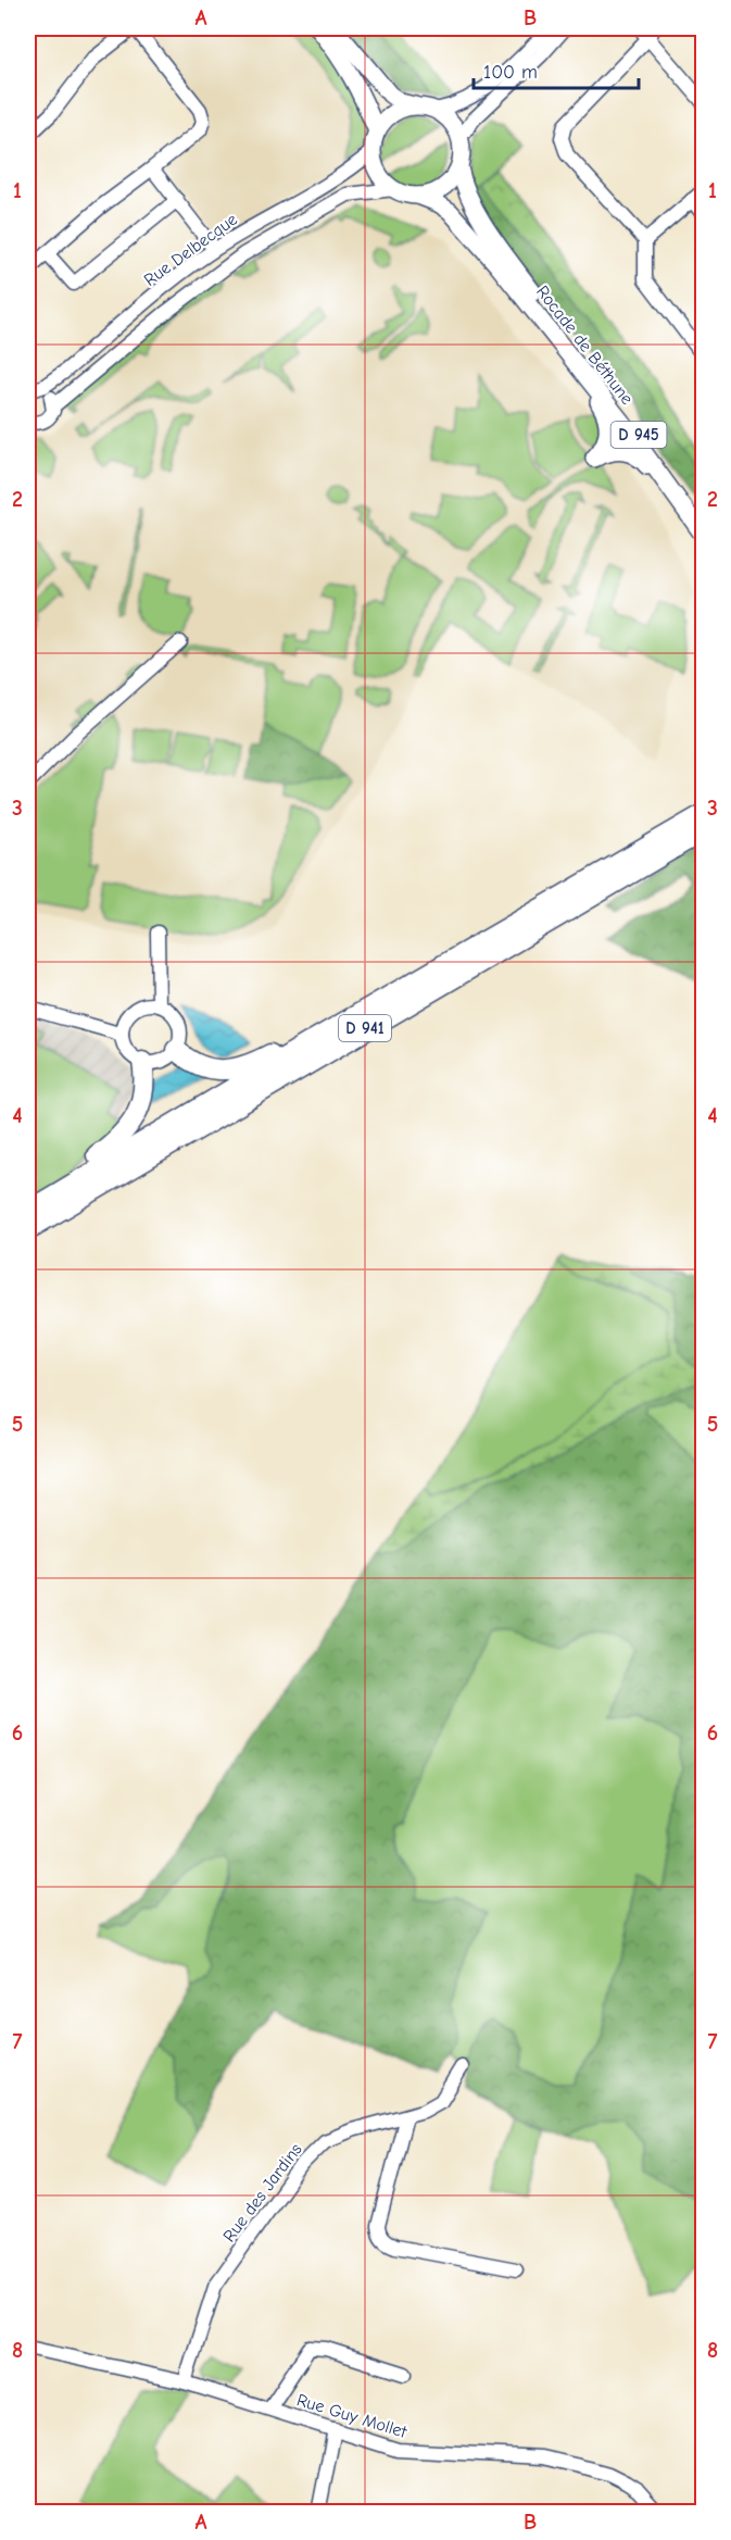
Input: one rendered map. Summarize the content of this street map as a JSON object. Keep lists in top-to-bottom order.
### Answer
{
  "streets": {
    "highway": ["D 941"],
    "main road": ["Rocade de Béthune", "D 945"],
    "street": ["Rue Delbecque", "Rue des Jardins", "Rue Guy Mollet"]
  },
  "crossings": [
    ["Rue Delbecque", "Rocade de Béthune"],
    ["Rue des Jardins", "Rue Guy Mollet"]
  ],
  "scale_bar": "100 m",
  "grid": {
    "columns": ["A", "B"],
    "rows": [
      "1",
      "2",
      "3",
      "4",
      "5",
      "6",
      "7",
      "8"
    ]
  }
}
